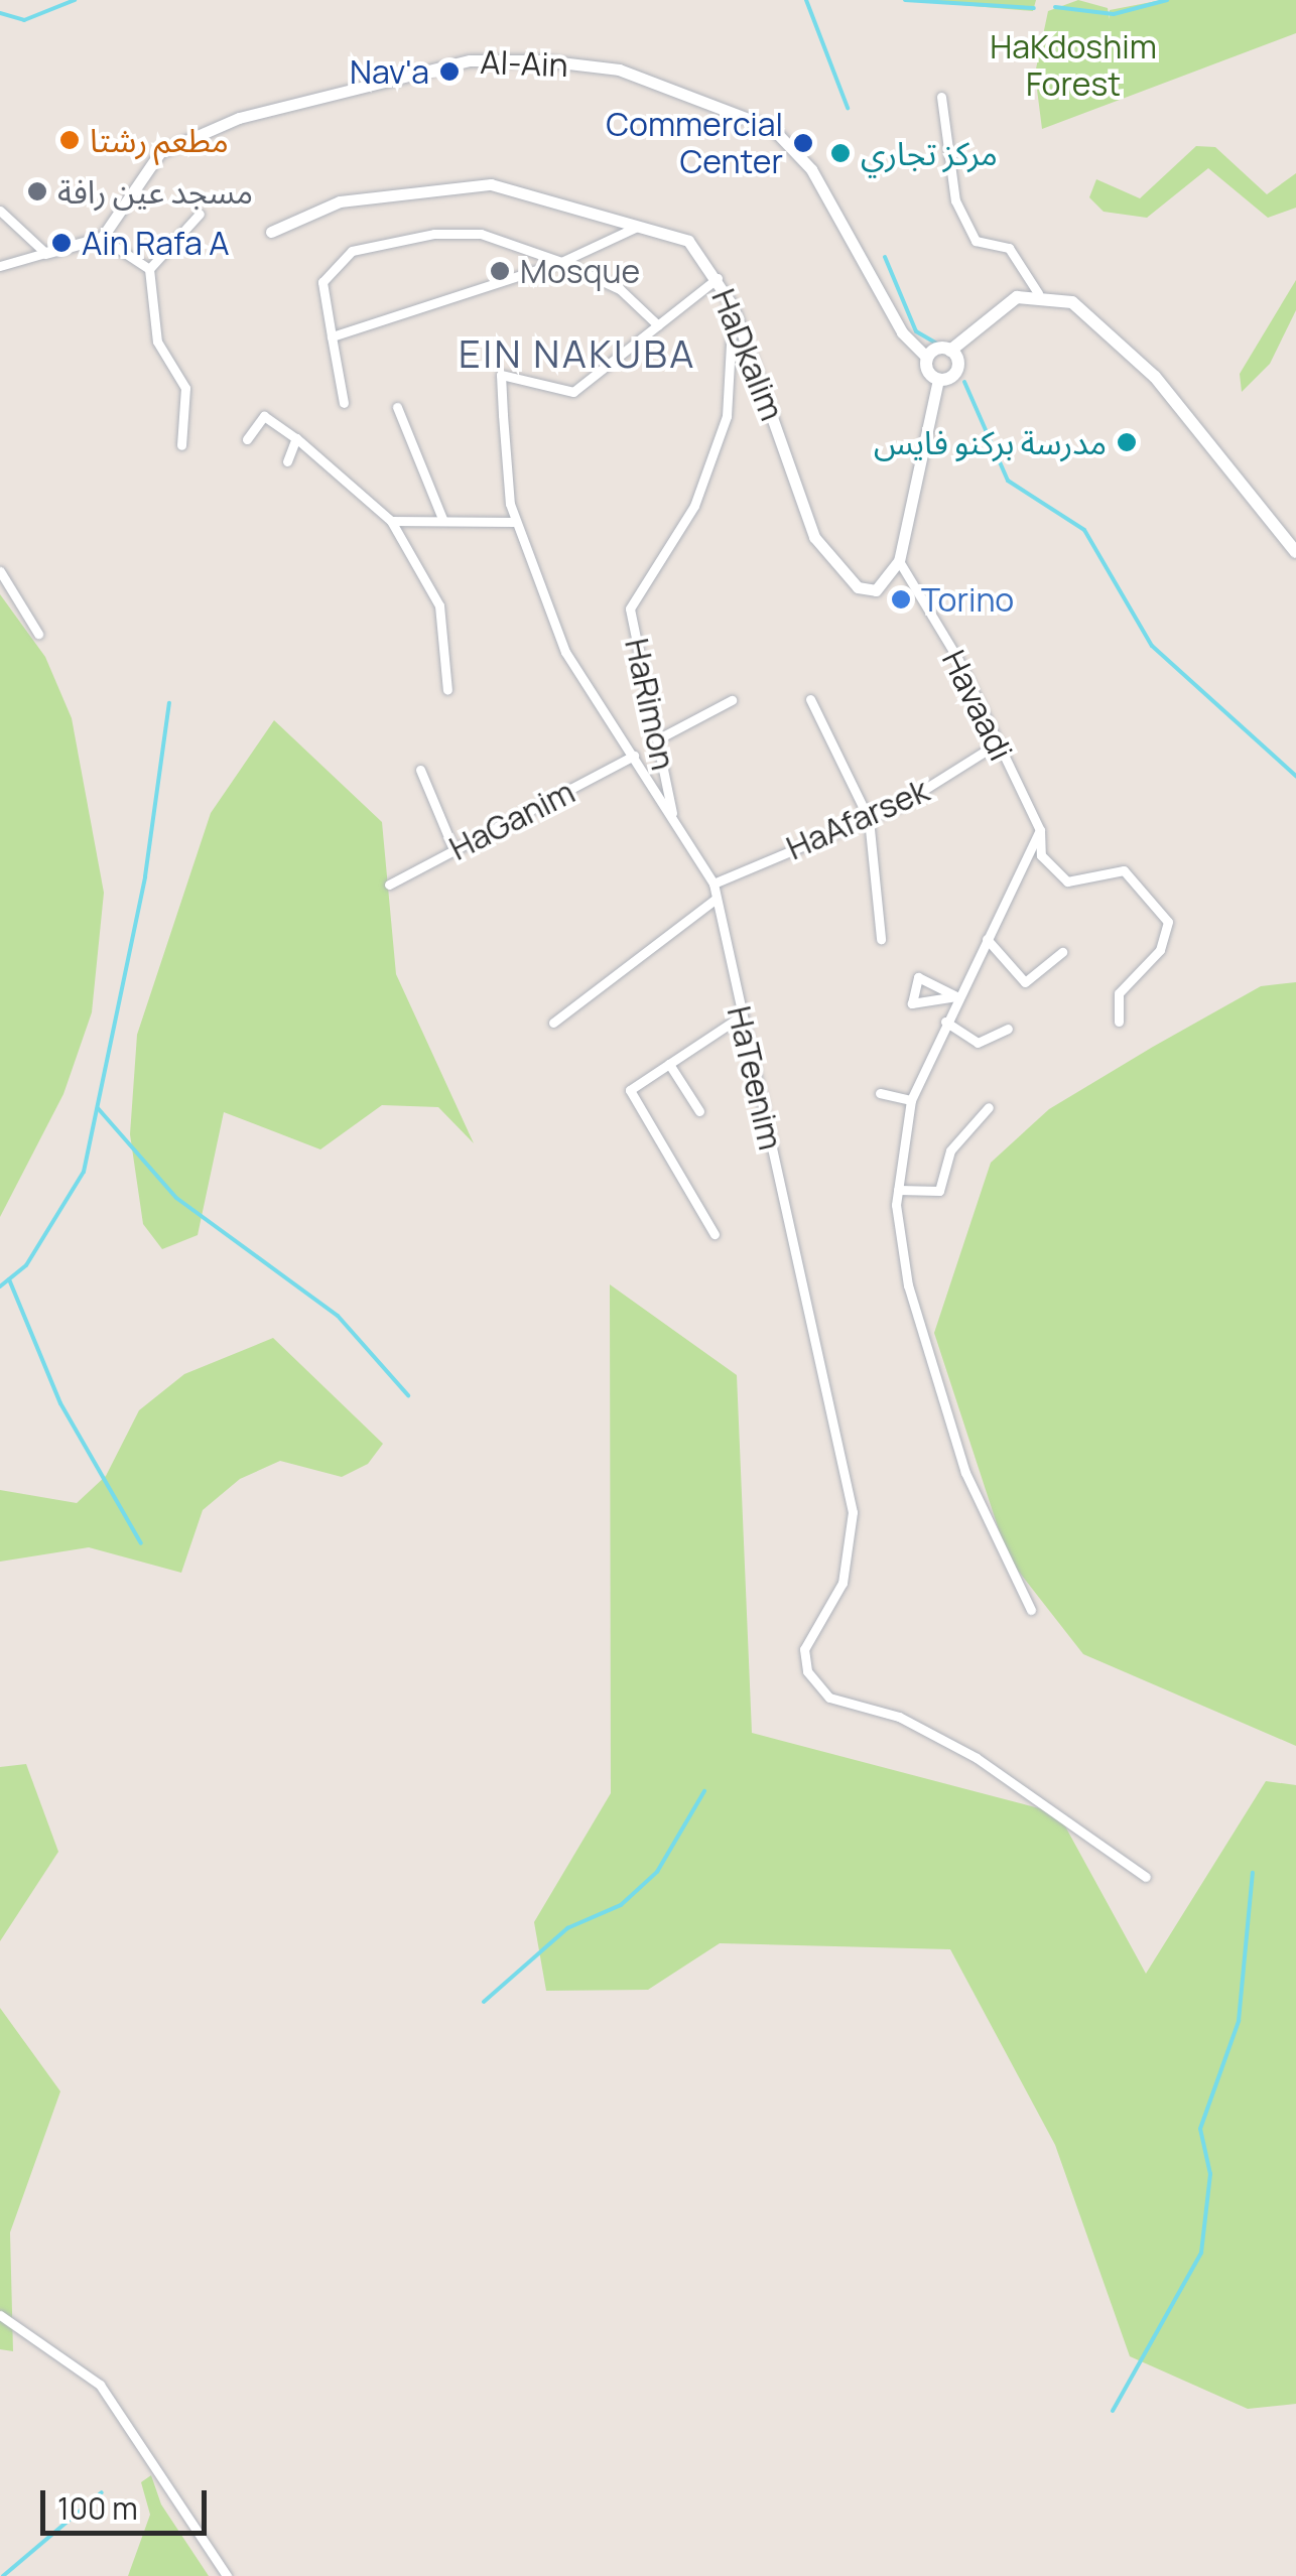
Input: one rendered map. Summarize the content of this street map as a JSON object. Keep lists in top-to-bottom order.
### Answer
{
  "streets": {
    "street": [
      "Al-Ain",
      "HaDkalim",
      "HaRimon",
      "Havaadi",
      "HaAfarsek",
      "HaGanim",
      "HaTeenim"
    ]
  },
  "crossings": [
    ["HaDkalim", "HaRimon"],
    ["HaDkalim", "Havaadi"],
    ["HaDkalim", "HaTeenim"],
    ["HaRimon", "HaTeenim"],
    ["Havaadi", "HaAfarsek"],
    ["HaAfarsek", "HaTeenim"],
    ["HaGanim", "HaTeenim"]
  ],
  "districts": ["EIN NAKUBA"],
  "parks": ["HaKdoshim Forest"],
  "places": [
    "Nav'a",
    "مطعم رشتا",
    "Commercial Center",
    "مركز تجاري",
    "مسجد عين رافة",
    "Ain Rafa A",
    "Mosque",
    "مدرسة بركنو فايس",
    "Torino"
  ],
  "scale_bar": "100 m"
}
